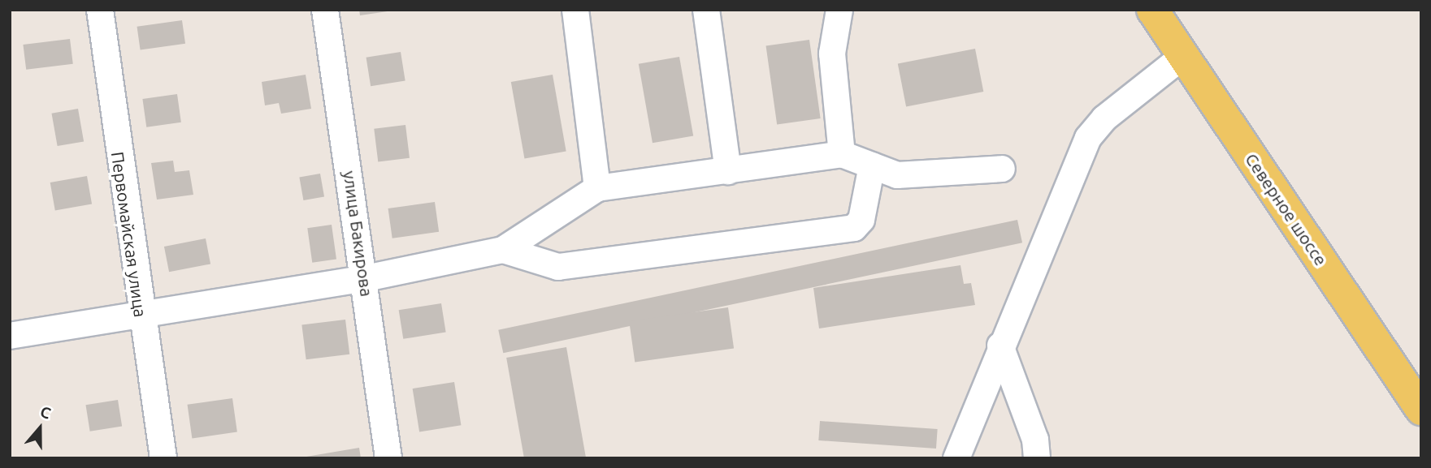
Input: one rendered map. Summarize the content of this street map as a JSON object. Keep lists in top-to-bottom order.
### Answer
{
  "streets": {
    "main road": ["Северное шоссе"],
    "street": ["улица Бакирова", "Первомайская улица"]
  },
  "north": "top"
}
